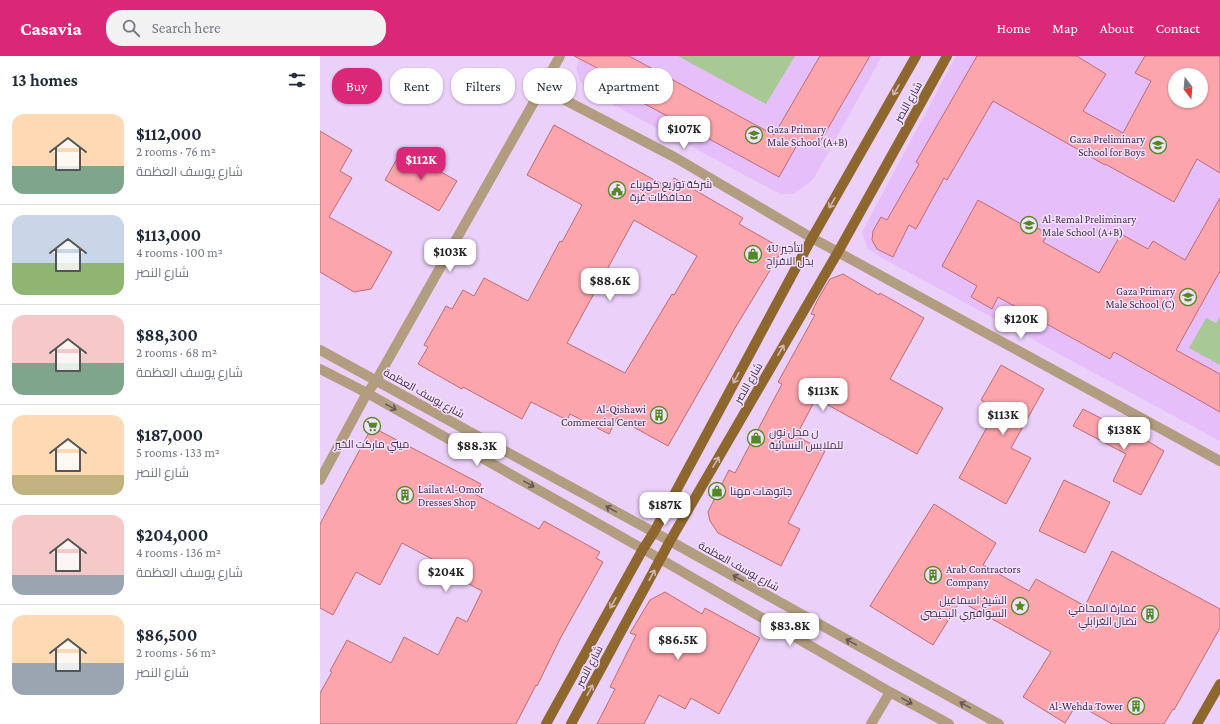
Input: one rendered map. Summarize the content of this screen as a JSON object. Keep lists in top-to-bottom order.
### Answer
{
  "streets": {
    "main road": ["شارع النصر"],
    "street": ["شارع يوسف العظمة"]
  },
  "crossings": [
    ["شارع النصر", "شارع يوسف العظمة"]
  ],
  "places": {
    "school or university": [
      "Gaza Primary Male School (A+B)",
      "Gaza Preliminary School for Boys",
      "Al-Remal Preliminary Male School (A+B)",
      "Gaza Primary Male School (C)"
    ],
    "public building": ["شركة توزيع كهرباء محافظات غزة"],
    "shop": ["4U لتأجير بدل الافراح", "ن محل نون للملابس النسائية", "جاتوهات مهنا"],
    "building": [
      "Al-Qishawi Commercial Center",
      "Lailat Al-Omor Dresses Shop",
      "Arab Contractors Company",
      "عمارة المحامي نضال الغرابلي",
      "Al-Wehda Tower"
    ],
    "supermarket": ["ميني ماركت الخير"],
    "place": ["الشيخ اسماعيل السوافيري البحيصي"]
  },
  "north": "bottom",
  "page": {
    "header": "Casavia",
    "search": "Search here",
    "nav": [
      "Home",
      "Map",
      "About",
      "Contact"
    ],
    "heading": "13 homes",
    "chip": [
      "Buy",
      "Rent",
      "Filters",
      "New",
      "Apartment"
    ],
    "list": [
      {
        "name": "$112,000",
        "note": "2 rooms · 76 m² · شارع يوسف العظمة"
      },
      {
        "name": "$113,000",
        "note": "4 rooms · 100 m² · شارع النصر"
      },
      {
        "name": "$88,300",
        "note": "2 rooms · 68 m² · شارع يوسف العظمة"
      },
      {
        "name": "$187,000",
        "note": "5 rooms · 133 m² · شارع النصر"
      },
      {
        "name": "$204,000",
        "note": "4 rooms · 136 m² · شارع يوسف العظمة"
      },
      {
        "name": "$86,500",
        "note": "2 rooms · 56 m² · شارع النصر"
      }
    ],
    "price": [
      "$107K",
      "$112K",
      "$103K",
      "$88.6K",
      "$120K",
      "$113K",
      "$113K",
      "$138K",
      "$88.3K",
      "$187K",
      "$204K",
      "$83.8K",
      "$86.5K"
    ]
  }
}
